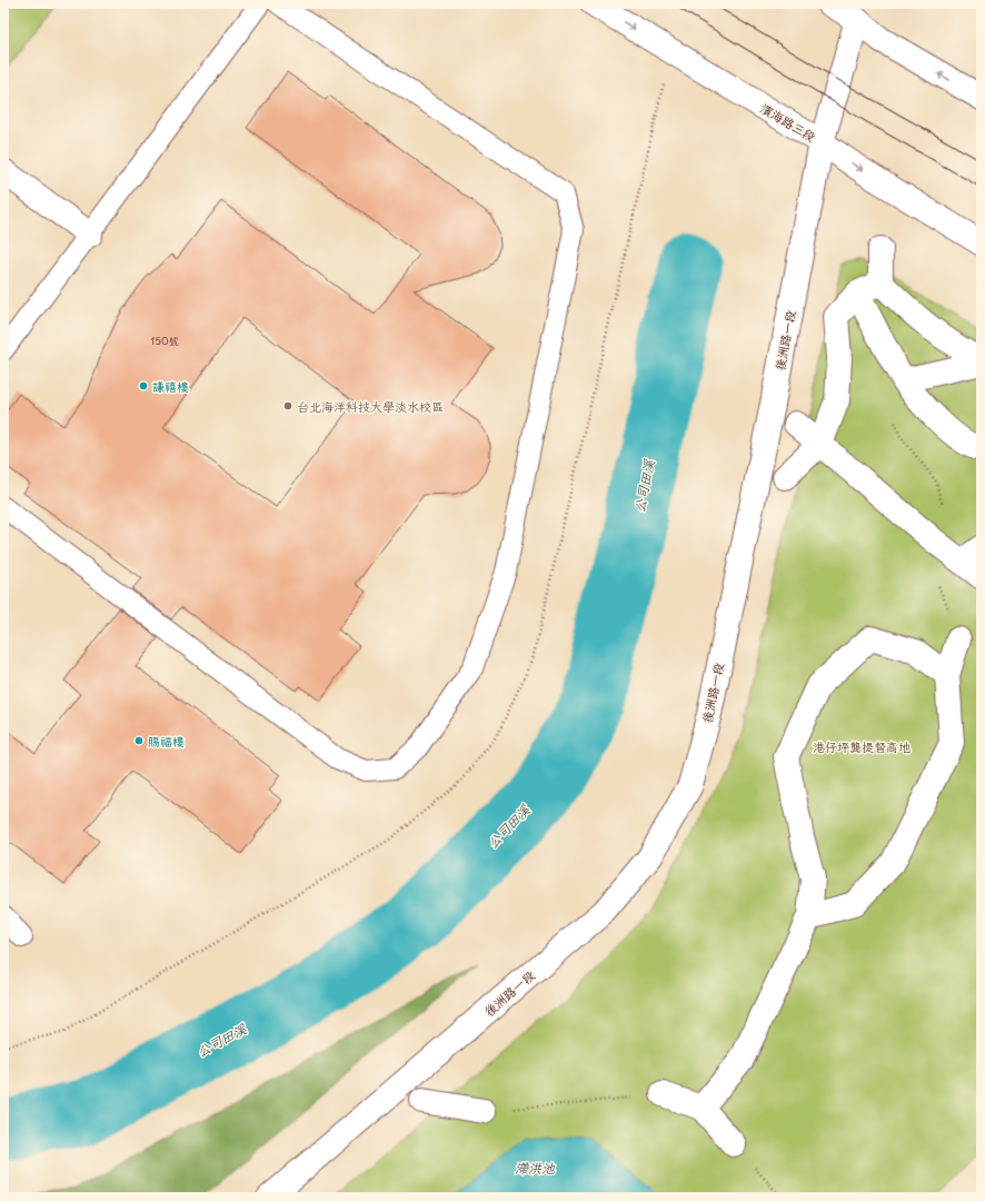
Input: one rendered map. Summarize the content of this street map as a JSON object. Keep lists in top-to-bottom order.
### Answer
{
  "streets": {
    "street": ["濱海路三段", "後洲路一段"]
  },
  "crossings": [
    ["濱海路三段", "後洲路一段"]
  ],
  "water": ["公司田溪", "滯洪池"],
  "parks": ["港仔坪龔提督高地"],
  "places": ["謙禧樓", "台北海洋科技大學淡水校區", "賜福樓"],
  "house_numbers": ["150號"]
}
